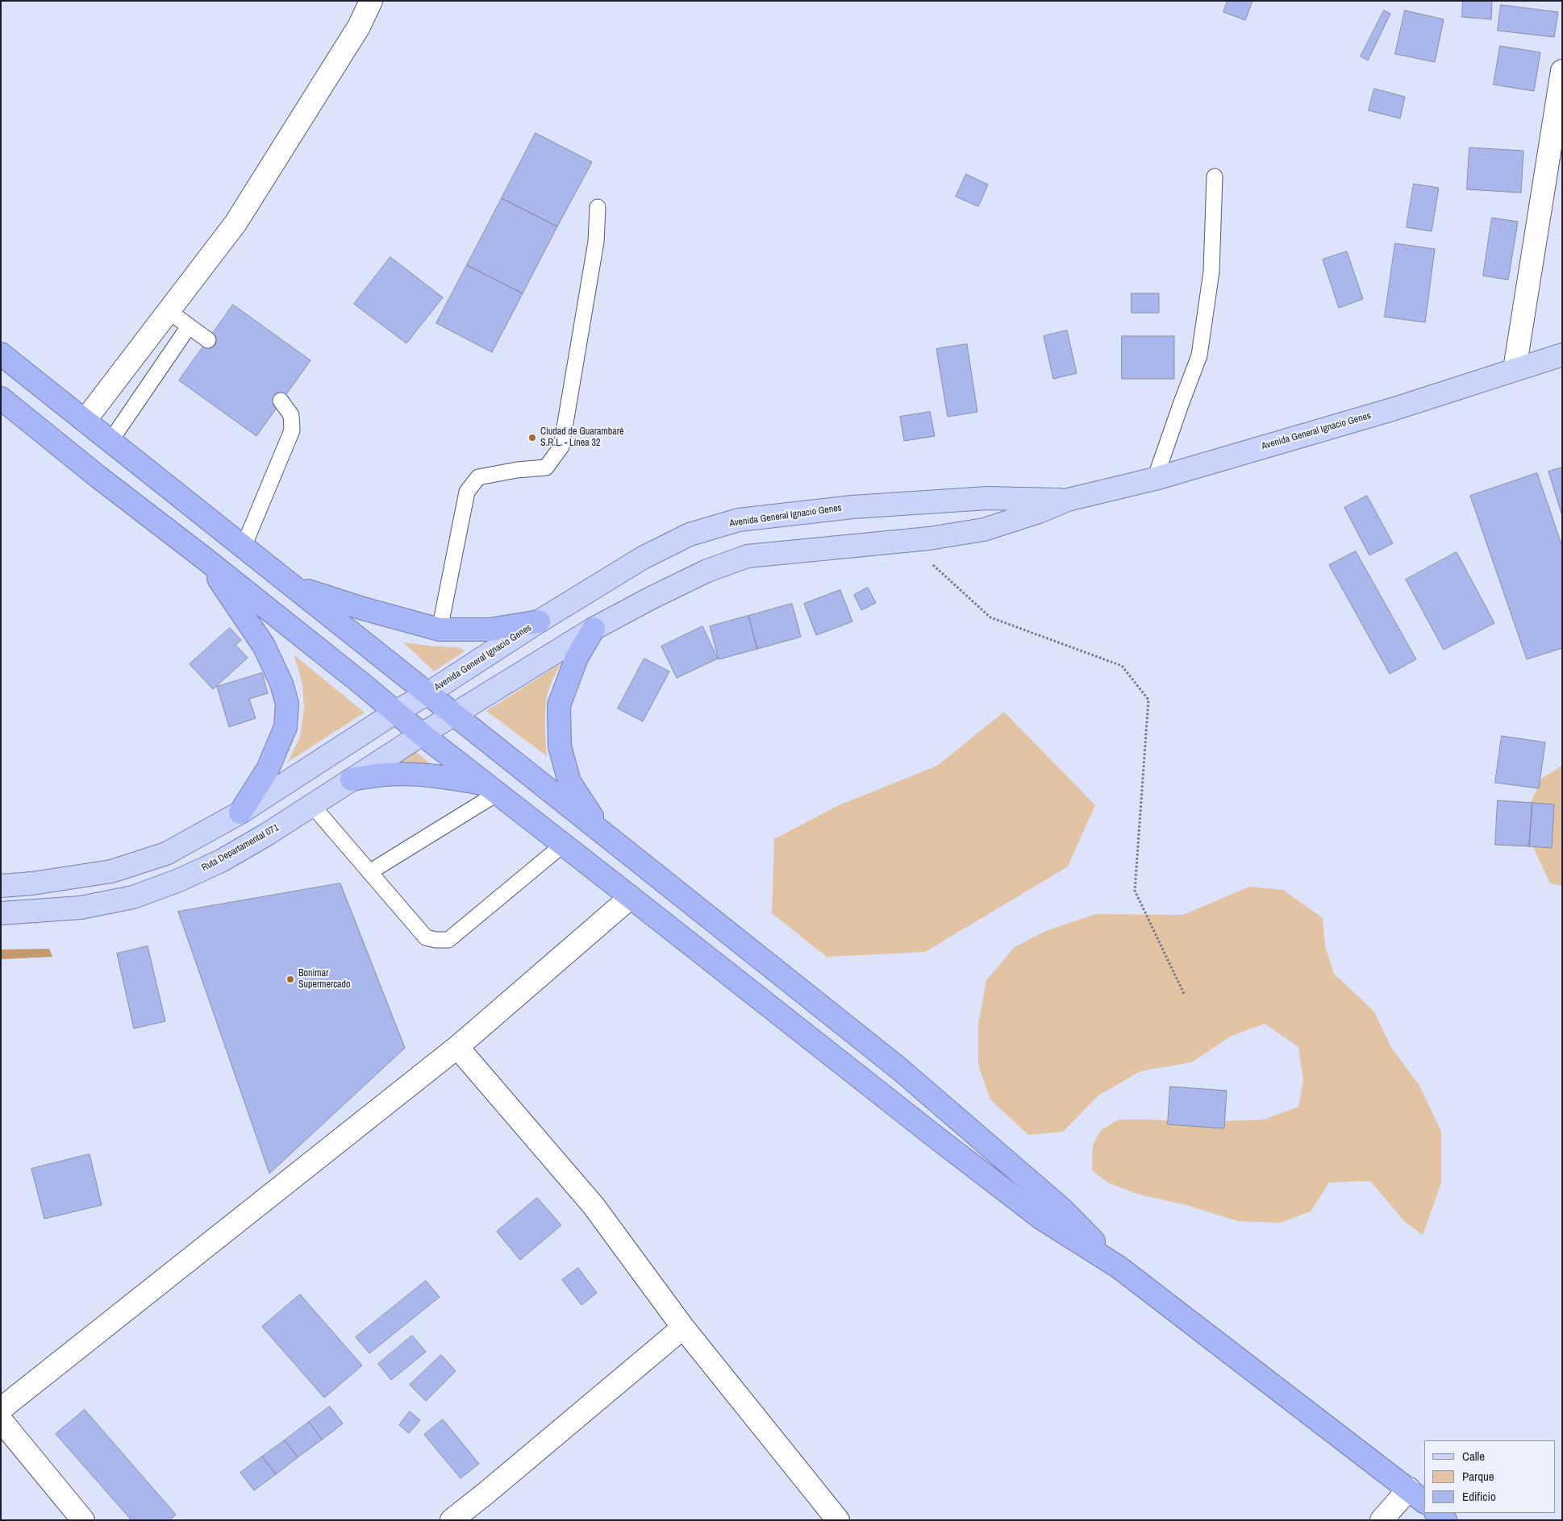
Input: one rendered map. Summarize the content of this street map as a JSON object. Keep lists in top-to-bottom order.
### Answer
{
  "streets": {
    "main road": ["Avenida General Ignacio Genes", "Ruta Departamental 071"]
  },
  "crossings": [
    ["Avenida General Ignacio Genes", "Ruta Departamental 071"]
  ],
  "places": ["Ciudad de Guarambaré S.R.L. - Línea 32", "Bonimar Supermercado"],
  "legend": ["Calle", "Parque", "Edificio"]
}
